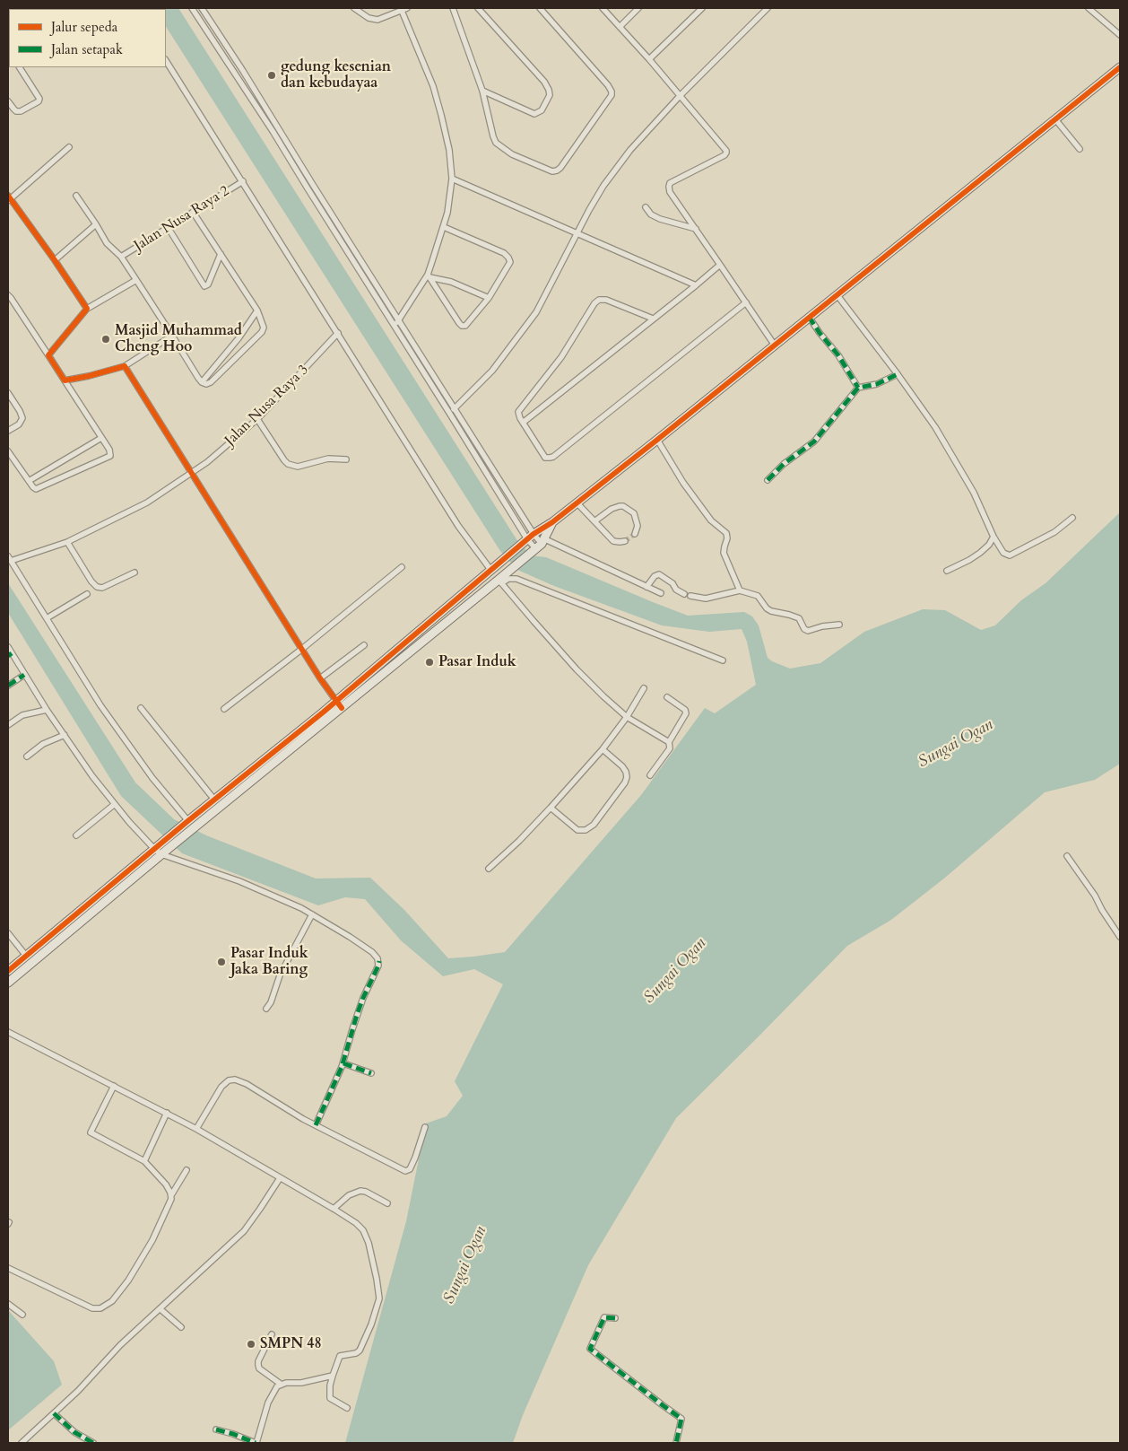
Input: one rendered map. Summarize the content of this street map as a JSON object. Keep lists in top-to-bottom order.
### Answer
{
  "streets": {
    "street": ["Jalan Nusa Raya 2", "Jalan Nusa Raya 3"]
  },
  "water": ["Sungai Ogan"],
  "places": [
    "gedung kesenian dan kebudayaa",
    "Masjid Muhammad Cheng Hoo",
    "Pasar Induk",
    "Pasar Induk Jaka Baring",
    "SMPN 48"
  ],
  "legend": ["Jalur sepeda", "Jalan setapak"]
}
